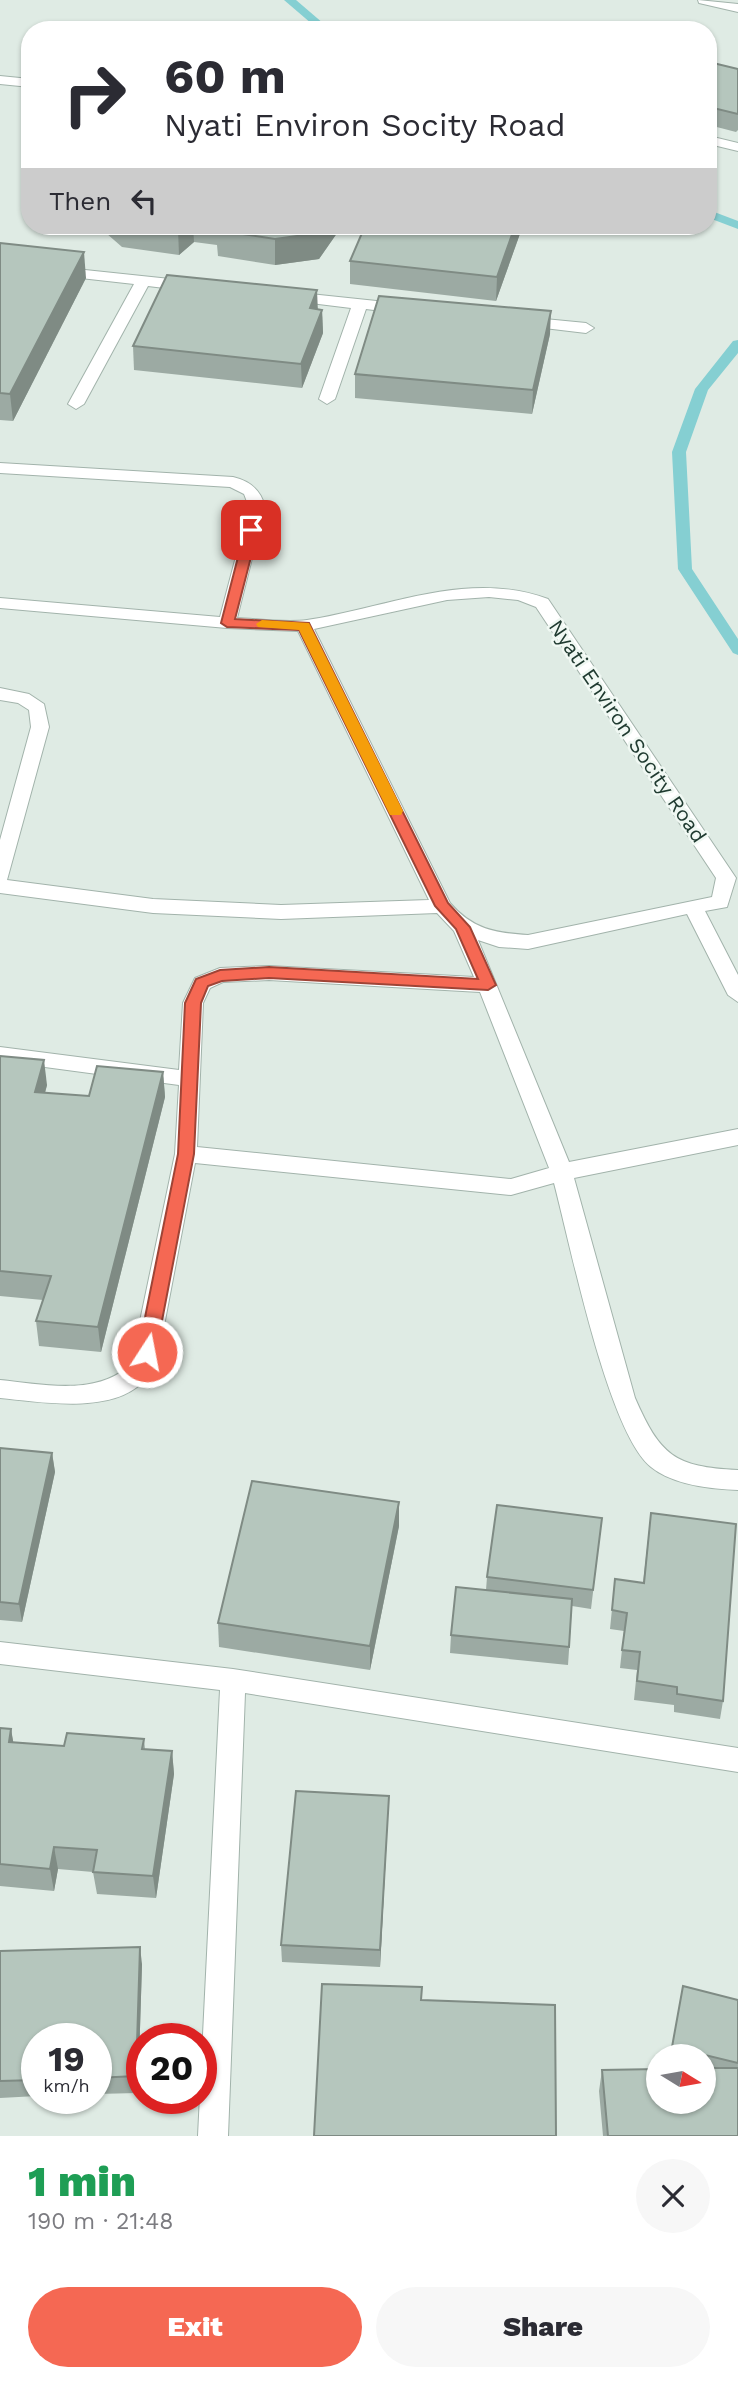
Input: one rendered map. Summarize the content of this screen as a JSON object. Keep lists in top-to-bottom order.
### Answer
{
  "streets": {
    "street": ["Nyati Environ Socity Road"]
  },
  "north": "right",
  "page": {
    "turn": ["60 m", "Nyati Environ Socity Road"],
    "then": "Then",
    "speed": "19 km/h",
    "limit": "20",
    "heading": ["1 min", "190 m · 21:48"],
    "buttons": ["Exit", "Share"]
  }
}
